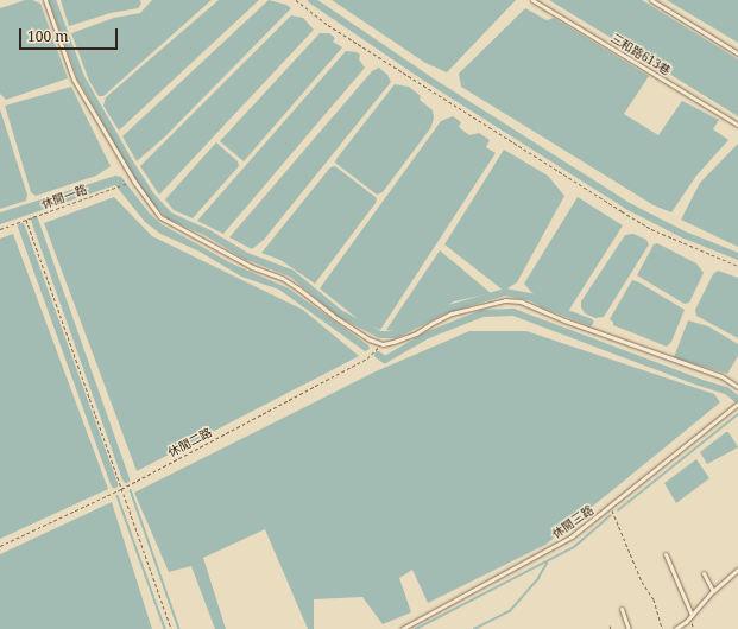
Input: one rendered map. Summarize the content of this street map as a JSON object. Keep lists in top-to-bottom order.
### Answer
{
  "streets": {
    "lane": ["三和路613巷", "休閒三路"],
    "path": ["休閒一路", "休閒二路"]
  },
  "scale_bar": "100 m"
}
